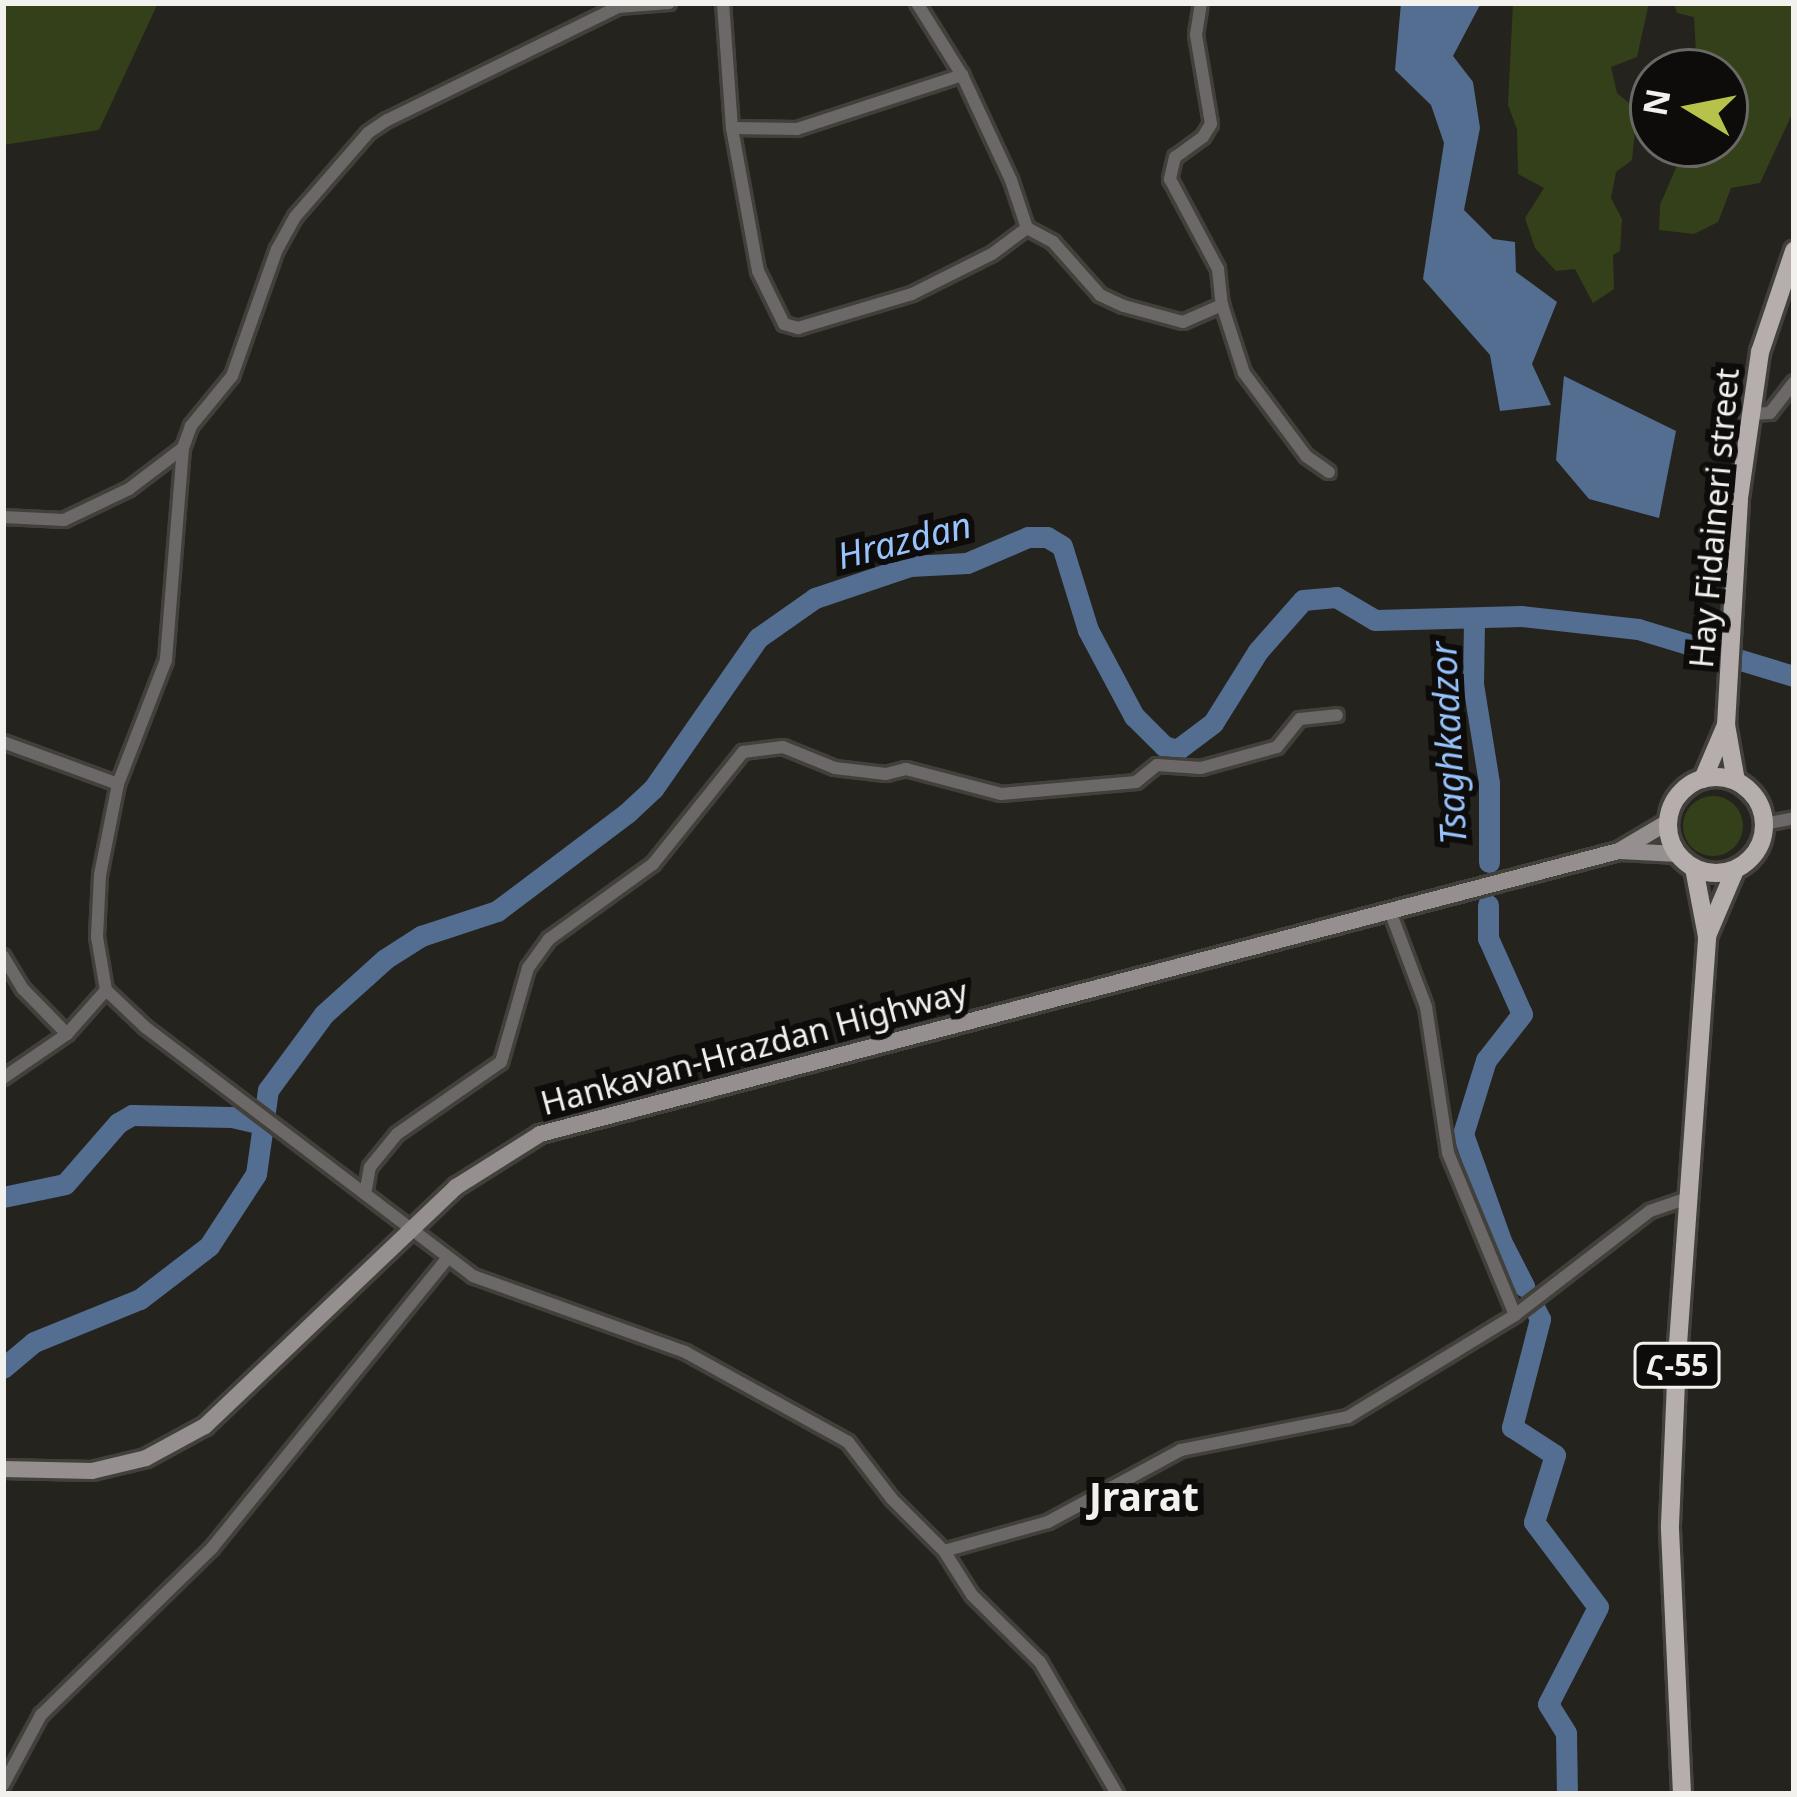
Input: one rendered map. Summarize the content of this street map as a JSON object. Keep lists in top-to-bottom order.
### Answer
{
  "streets": {
    "main road": ["Hay Fidaineri street", "Hankavan-Hrazdan Highway", "Հ-55"]
  },
  "crossings": [
    ["Hay Fidaineri street", "Hankavan-Hrazdan Highway"],
    ["Hay Fidaineri street", "Հ-55"],
    ["Hankavan-Hrazdan Highway", "Հ-55"]
  ],
  "districts": ["Jrarat"],
  "water": ["Hrazdan", "Tsaghkadzor"],
  "north": "left"
}
